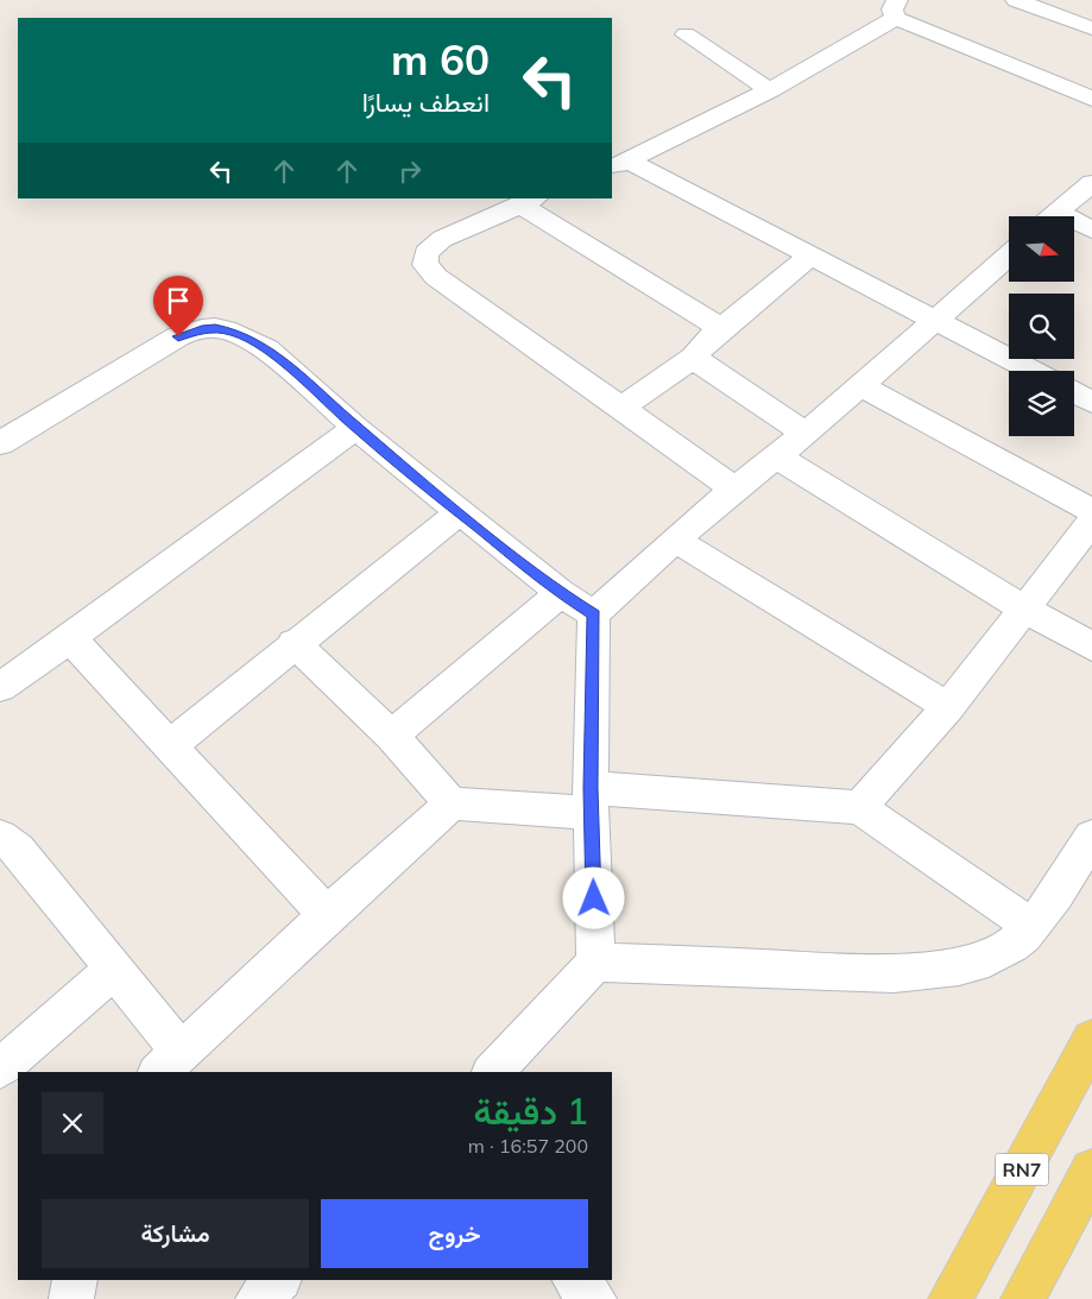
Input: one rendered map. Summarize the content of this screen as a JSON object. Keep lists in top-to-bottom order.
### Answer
{
  "streets": {
    "main road": ["RN7"]
  },
  "north": "right",
  "page": {
    "turn": ["60 m", "انعطف يسارًا"],
    "heading": ["1 دقيقة", "200 m · 16:57"],
    "buttons": ["خروج", "مشاركة"]
  }
}
